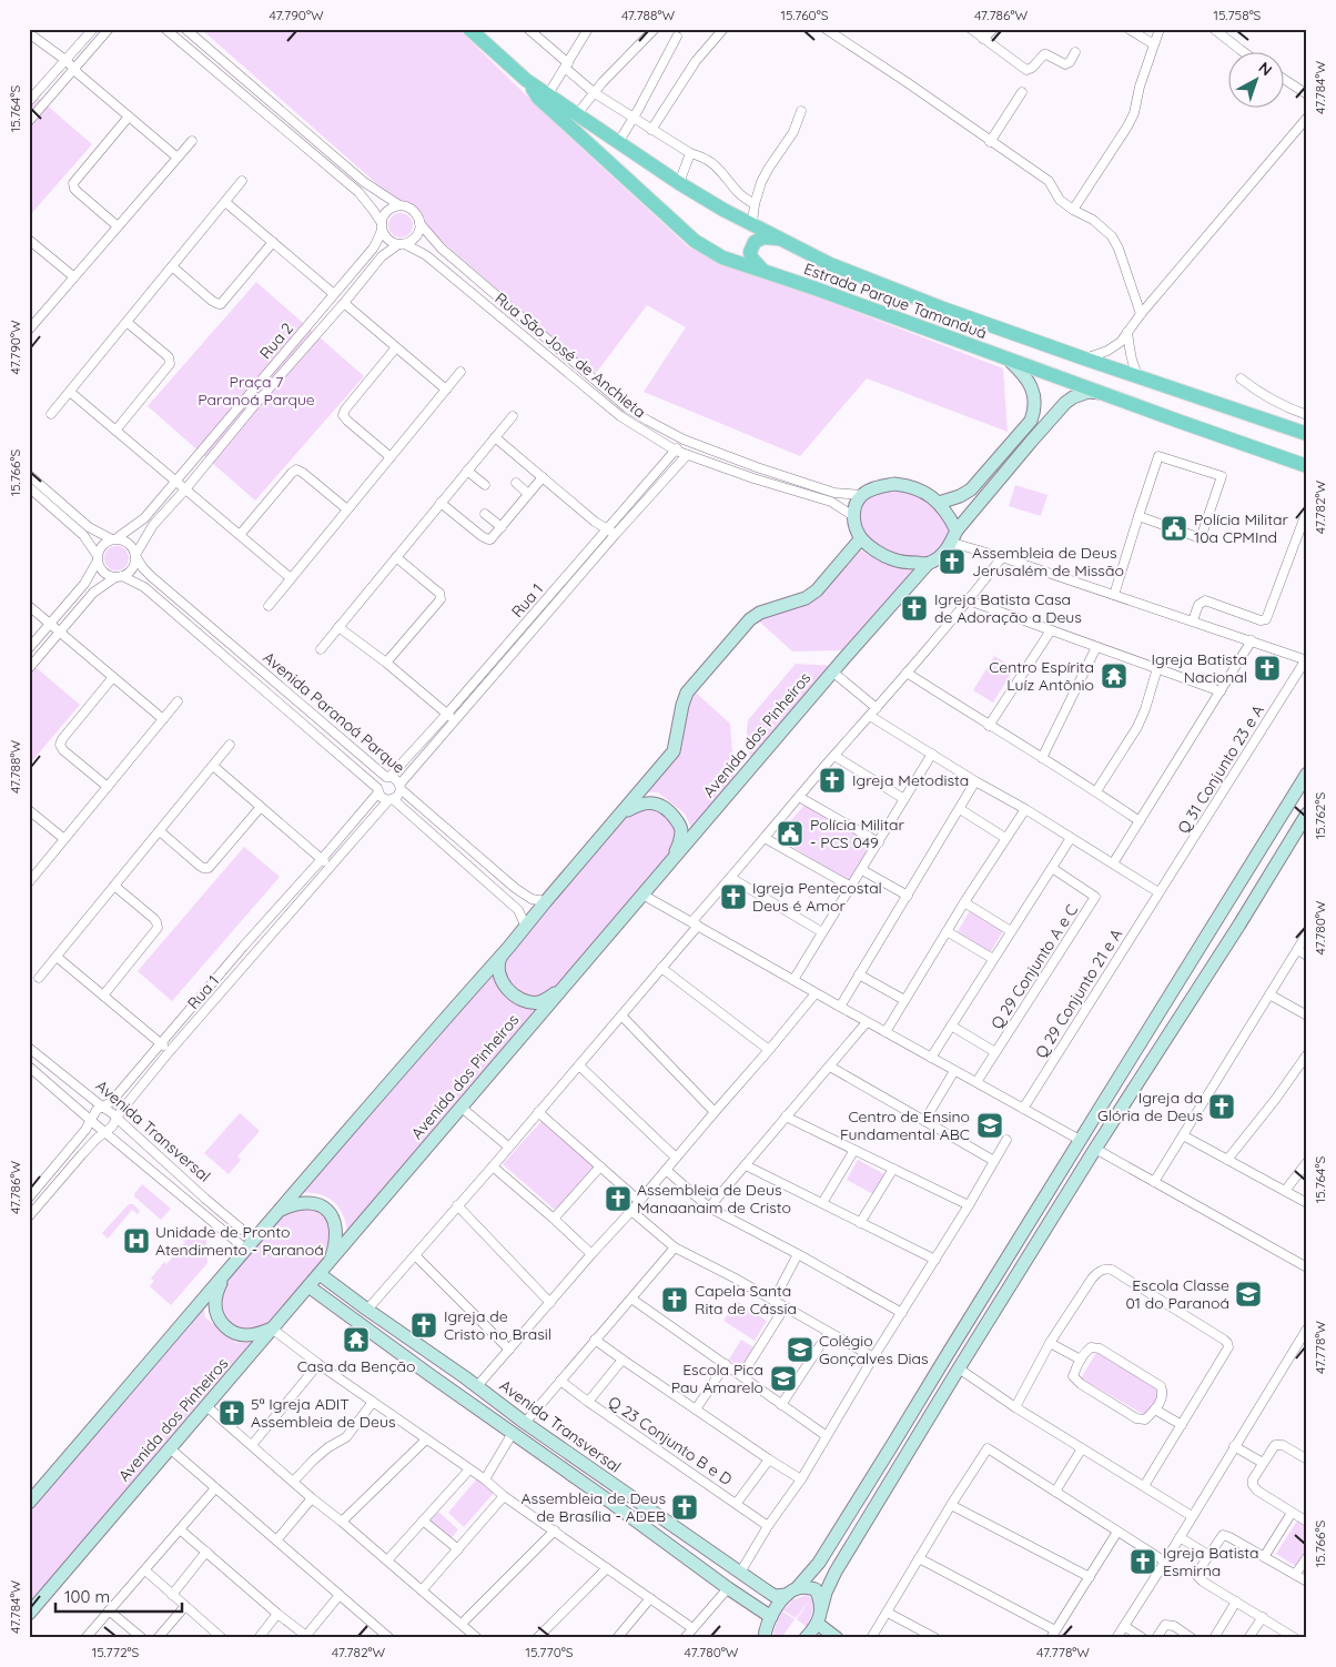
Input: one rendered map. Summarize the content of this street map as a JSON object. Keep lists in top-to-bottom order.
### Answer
{
  "streets": {
    "main road": ["Estrada Parque Tamanduá"],
    "street": [
      "Rua 2",
      "Rua São José de Anchieta",
      "Rua 1",
      "Avenida Paranoá Parque",
      "Avenida dos Pinheiros",
      "Q 31 Conjunto 23 e A",
      "Q 29 Conjunto A e C",
      "Q 29 Conjunto 21 e A",
      "Avenida Transversal",
      "Q 23 Conjunto B e D"
    ]
  },
  "crossings": [
    ["Rua 2", "Rua São José de Anchieta"],
    ["Rua 2", "Avenida Paranoá Parque"],
    ["Rua São José de Anchieta", "Rua 1"],
    ["Rua São José de Anchieta", "Avenida dos Pinheiros"],
    ["Rua 1", "Avenida Paranoá Parque"],
    ["Rua 1", "Avenida Transversal"],
    ["Avenida dos Pinheiros", "Avenida Transversal"],
    ["Q 31 Conjunto 23 e A", "Q 29 Conjunto 21 e A"]
  ],
  "parks": ["Praça 7 Paranoá Parque"],
  "places": {
    "public building": ["Polícia Militar 10a CPMInd", "Polícia Militar - PCS 049"],
    "church": [
      "Assembleia de Deus Jerusalém de Missão",
      "Igreja Batista Casa de Adoração a Deus",
      "Igreja Batista Nacional",
      "Igreja Metodista",
      "Igreja Pentecostal Deus é Amor",
      "Igreja da Glória de Deus",
      "Assembleia de Deus Manaanaim de Cristo",
      "Capela Santa Rita de Cássia",
      "Igreja de Cristo no Brasil",
      "5ª Igreja ADIT Assembleia de Deus",
      "Assembleia de Deus de Brasília - ADEB",
      "Igreja Batista Esmirna"
    ],
    "temple": ["Centro Espírita Luíz Antônio", "Casa da Benção"],
    "school or university": [
      "Centro de Ensino Fundamental ABC",
      "Escola Classe 01 do Paranoá",
      "Colégio Gonçalves Dias",
      "Escola Pica Pau Amarelo"
    ],
    "hospital": ["Unidade de Pronto Atendimento - Paranoá"]
  },
  "scale_bar": "100 m",
  "north": "top right",
  "coordinates": [
    "47.790°W",
    "47.788°W",
    "15.760°S",
    "47.786°W",
    "15.758°S",
    "47.784°W",
    "15.764°S",
    "15.766°S",
    "47.782°W",
    "15.762°S",
    "47.780°W",
    "47.778°W",
    "15.772°S",
    "15.770°S"
  ]
}
